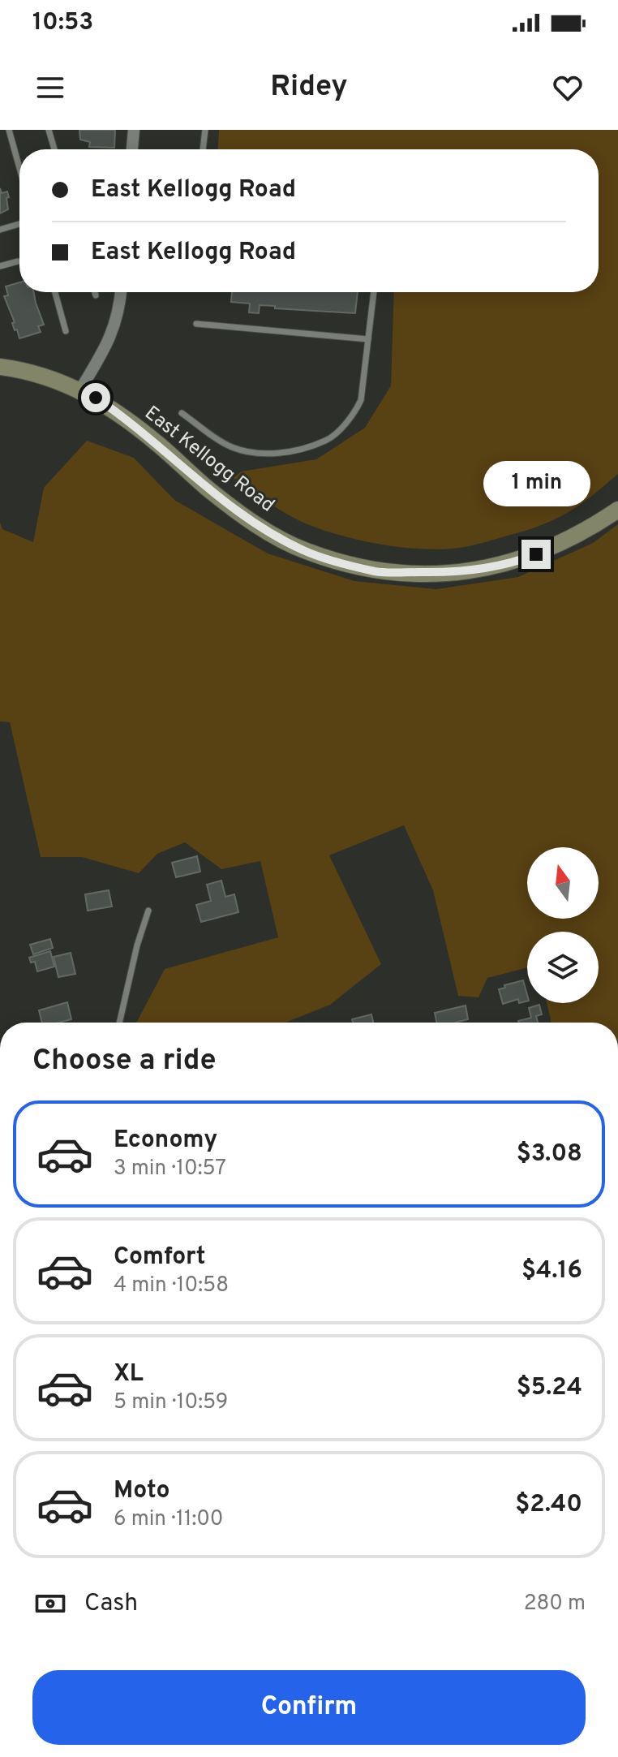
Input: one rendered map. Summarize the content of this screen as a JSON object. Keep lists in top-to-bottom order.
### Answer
{
  "streets": {
    "street": ["East Kellogg Road"]
  },
  "north": "top",
  "page": {
    "status": "10:53",
    "header": "Ridey",
    "banner": ["East Kellogg Road", "East Kellogg Road"],
    "bubble": "1 min",
    "heading": "Choose a ride",
    "list": [
      {
        "name": "Economy",
        "note": "3 min · 10:57",
        "value": "$3.08"
      },
      {
        "name": "Comfort",
        "note": "4 min · 10:58",
        "value": "$4.16"
      },
      {
        "name": "XL",
        "note": "5 min · 10:59",
        "value": "$5.24"
      },
      {
        "name": "Moto",
        "note": "6 min · 11:00",
        "value": "$2.40"
      }
    ],
    "pay": ["Cash", "280 m"],
    "buttons": "Confirm"
  }
}
